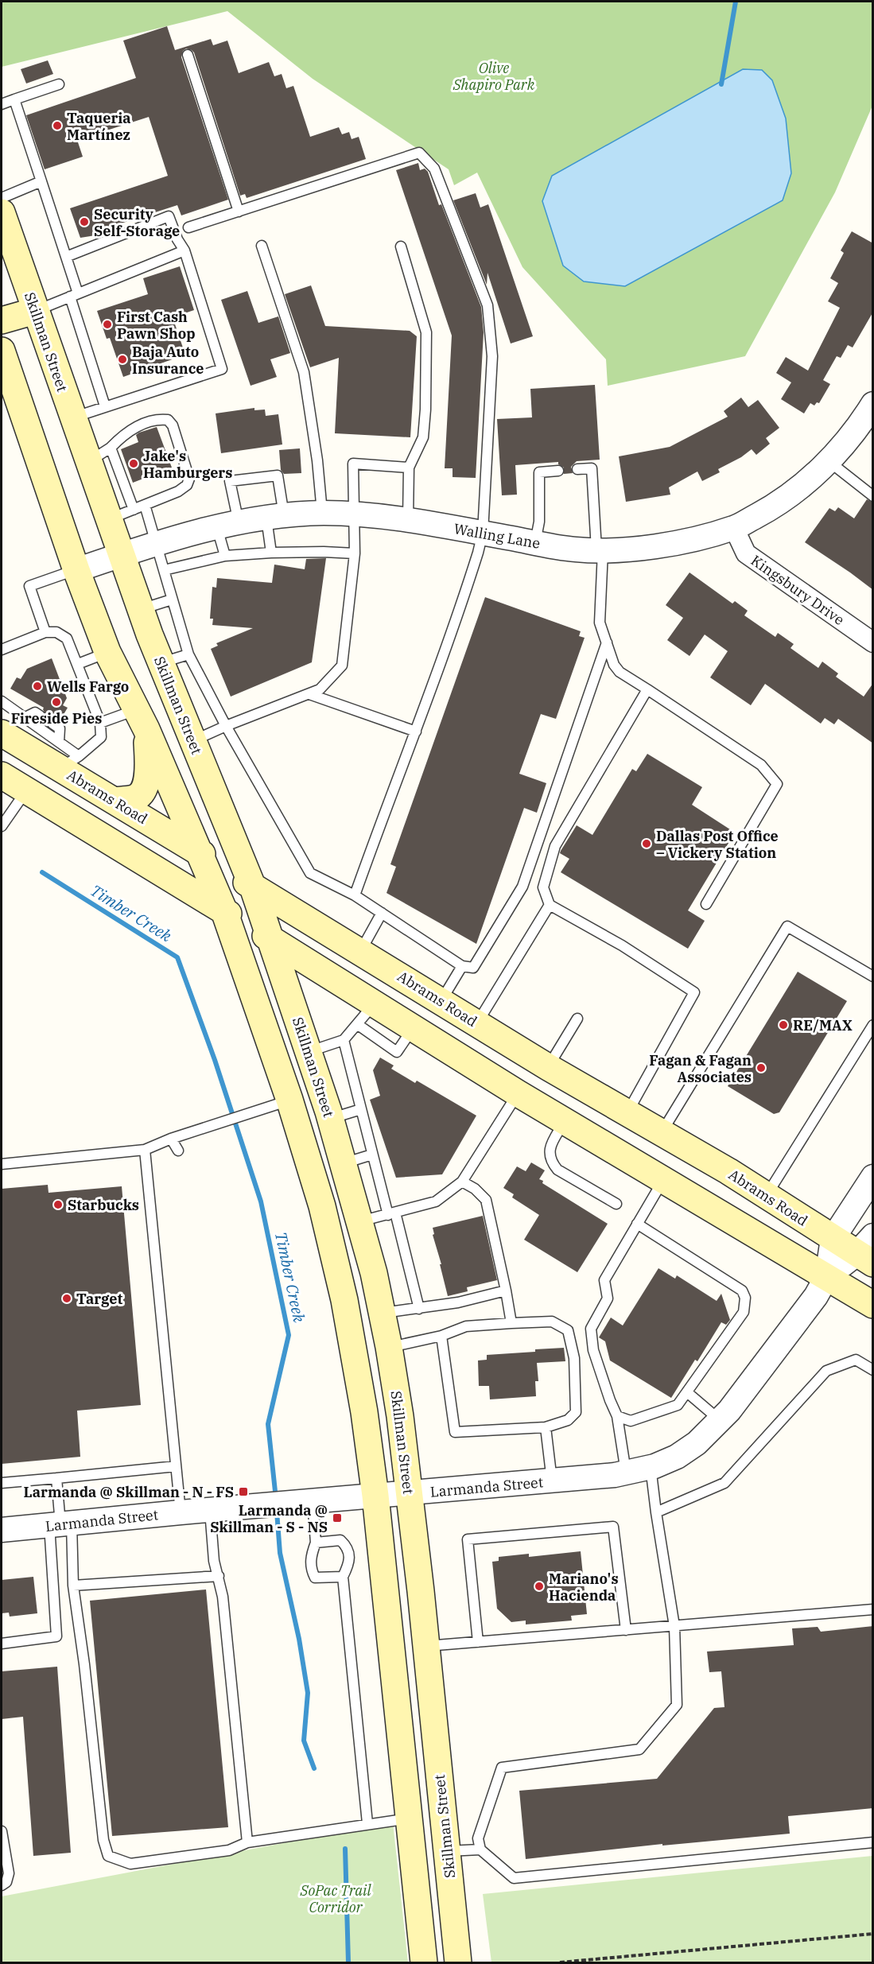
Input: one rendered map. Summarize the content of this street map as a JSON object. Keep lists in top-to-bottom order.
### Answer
{
  "streets": {
    "main road": ["Skillman Street", "Abrams Road"],
    "street": ["Walling Lane", "Kingsbury Drive", "Larmanda Street"]
  },
  "crossings": [
    ["Skillman Street", "Walling Lane"],
    ["Skillman Street", "Abrams Road"],
    ["Skillman Street", "Larmanda Street"],
    ["Walling Lane", "Kingsbury Drive"],
    ["Abrams Road", "Larmanda Street"]
  ],
  "water": ["Timber Creek"],
  "parks": ["Olive Shapiro Park", "SoPac Trail Corridor"],
  "places": {
    "other": [
      "Taqueria Martínez",
      "Security Self-Storage",
      "First Cash Pawn Shop",
      "Baja Auto Insurance",
      "Jake's Hamburgers",
      "Wells Fargo",
      "Fireside Pies",
      "Dallas Post Office – Vickery Station",
      "RE/MAX",
      "Fagan & Fagan Associates",
      "Starbucks",
      "Target",
      "Mariano's Hacienda"
    ],
    "transit": ["Larmanda @ Skillman - N - FS", "Larmanda @ Skillman - S - NS"]
  }
}
